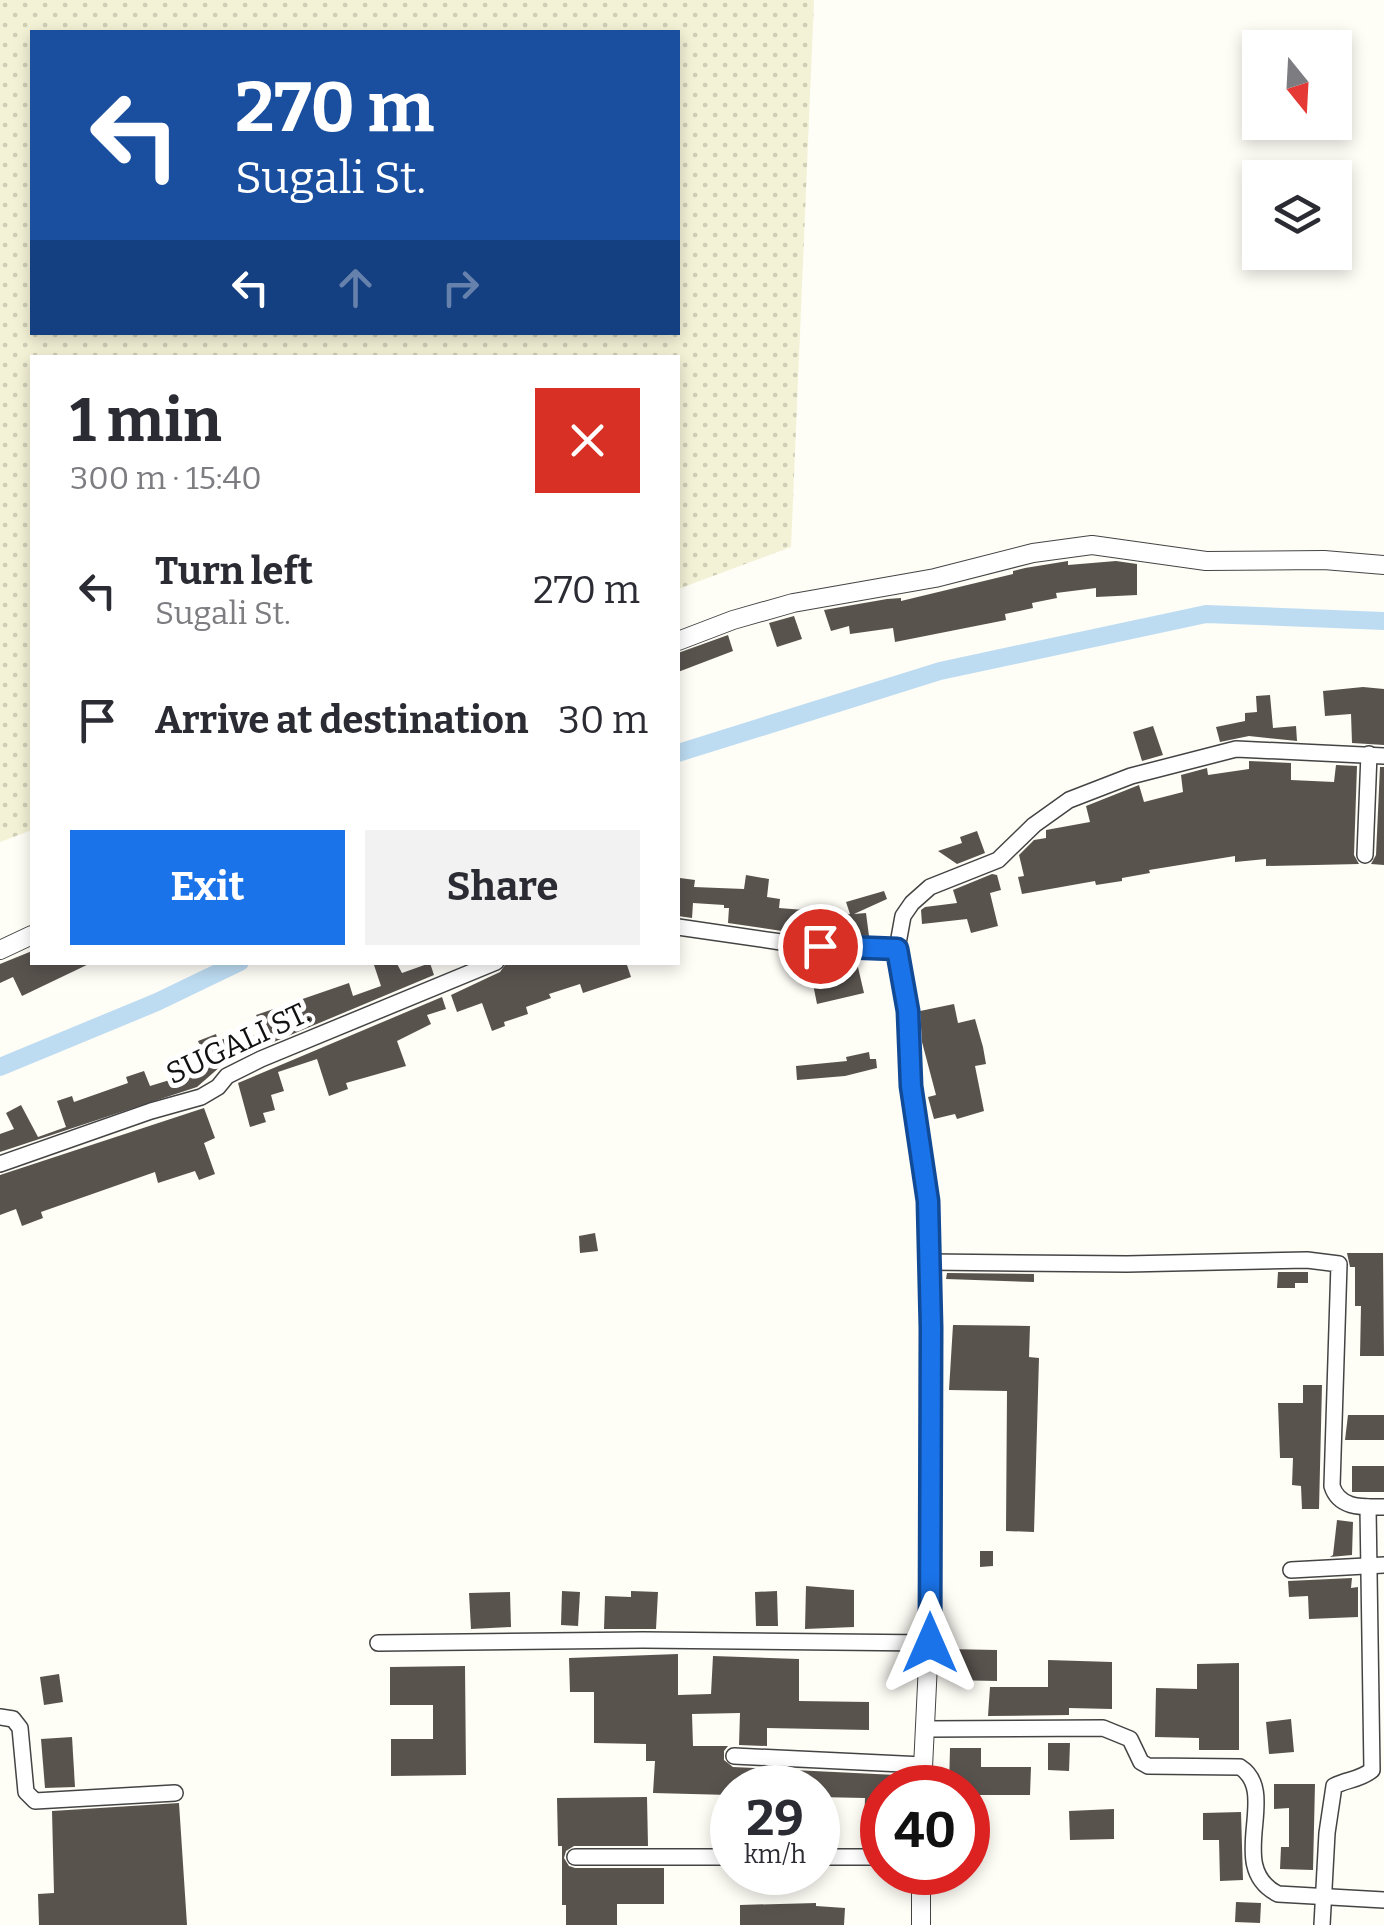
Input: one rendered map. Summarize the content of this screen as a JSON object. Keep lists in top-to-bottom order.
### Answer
{
  "streets": {
    "street": ["SUGALI ST."]
  },
  "north": "bottom",
  "page": {
    "turn": ["270 m", "Sugali St."],
    "heading": ["1 min", "300 m · 15:40"],
    "list": [
      {
        "name": "Turn left",
        "note": "Sugali St.",
        "value": "270 m"
      },
      {
        "name": "Arrive at destination",
        "value": "30 m"
      }
    ],
    "buttons": ["Exit", "Share"],
    "speed": "29 km/h",
    "limit": "40"
  }
}
